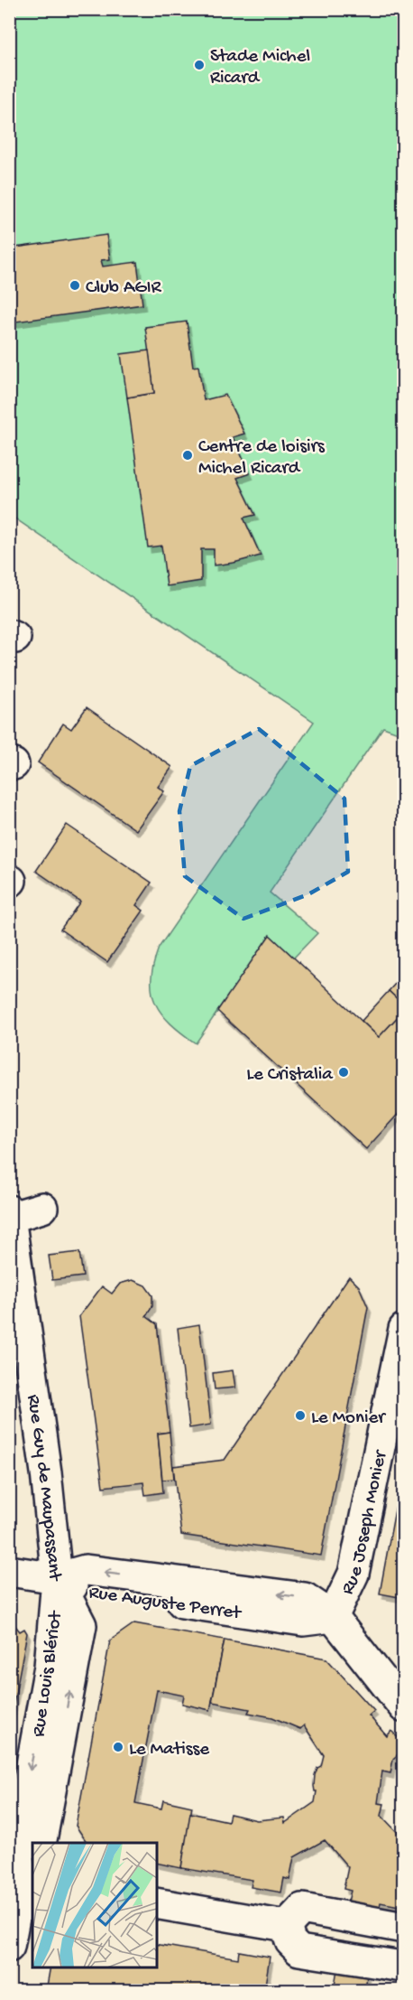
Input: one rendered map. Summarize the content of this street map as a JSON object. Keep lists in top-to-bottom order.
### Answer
{
  "streets": {
    "street": [
      "Rue Guy de Maupassant",
      "Rue Joseph Monier",
      "Rue Auguste Perret",
      "Rue Louis Blériot"
    ]
  },
  "crossings": [
    ["Rue Guy de Maupassant", "Rue Auguste Perret"],
    ["Rue Guy de Maupassant", "Rue Louis Blériot"],
    ["Rue Joseph Monier", "Rue Auguste Perret"],
    ["Rue Auguste Perret", "Rue Louis Blériot"]
  ],
  "places": [
    "Stade Michel Ricard",
    "Club AGIR",
    "Centre de loisirs Michel Ricard",
    "Le Cristalia",
    "Le Monier",
    "Le Matisse"
  ]
}
